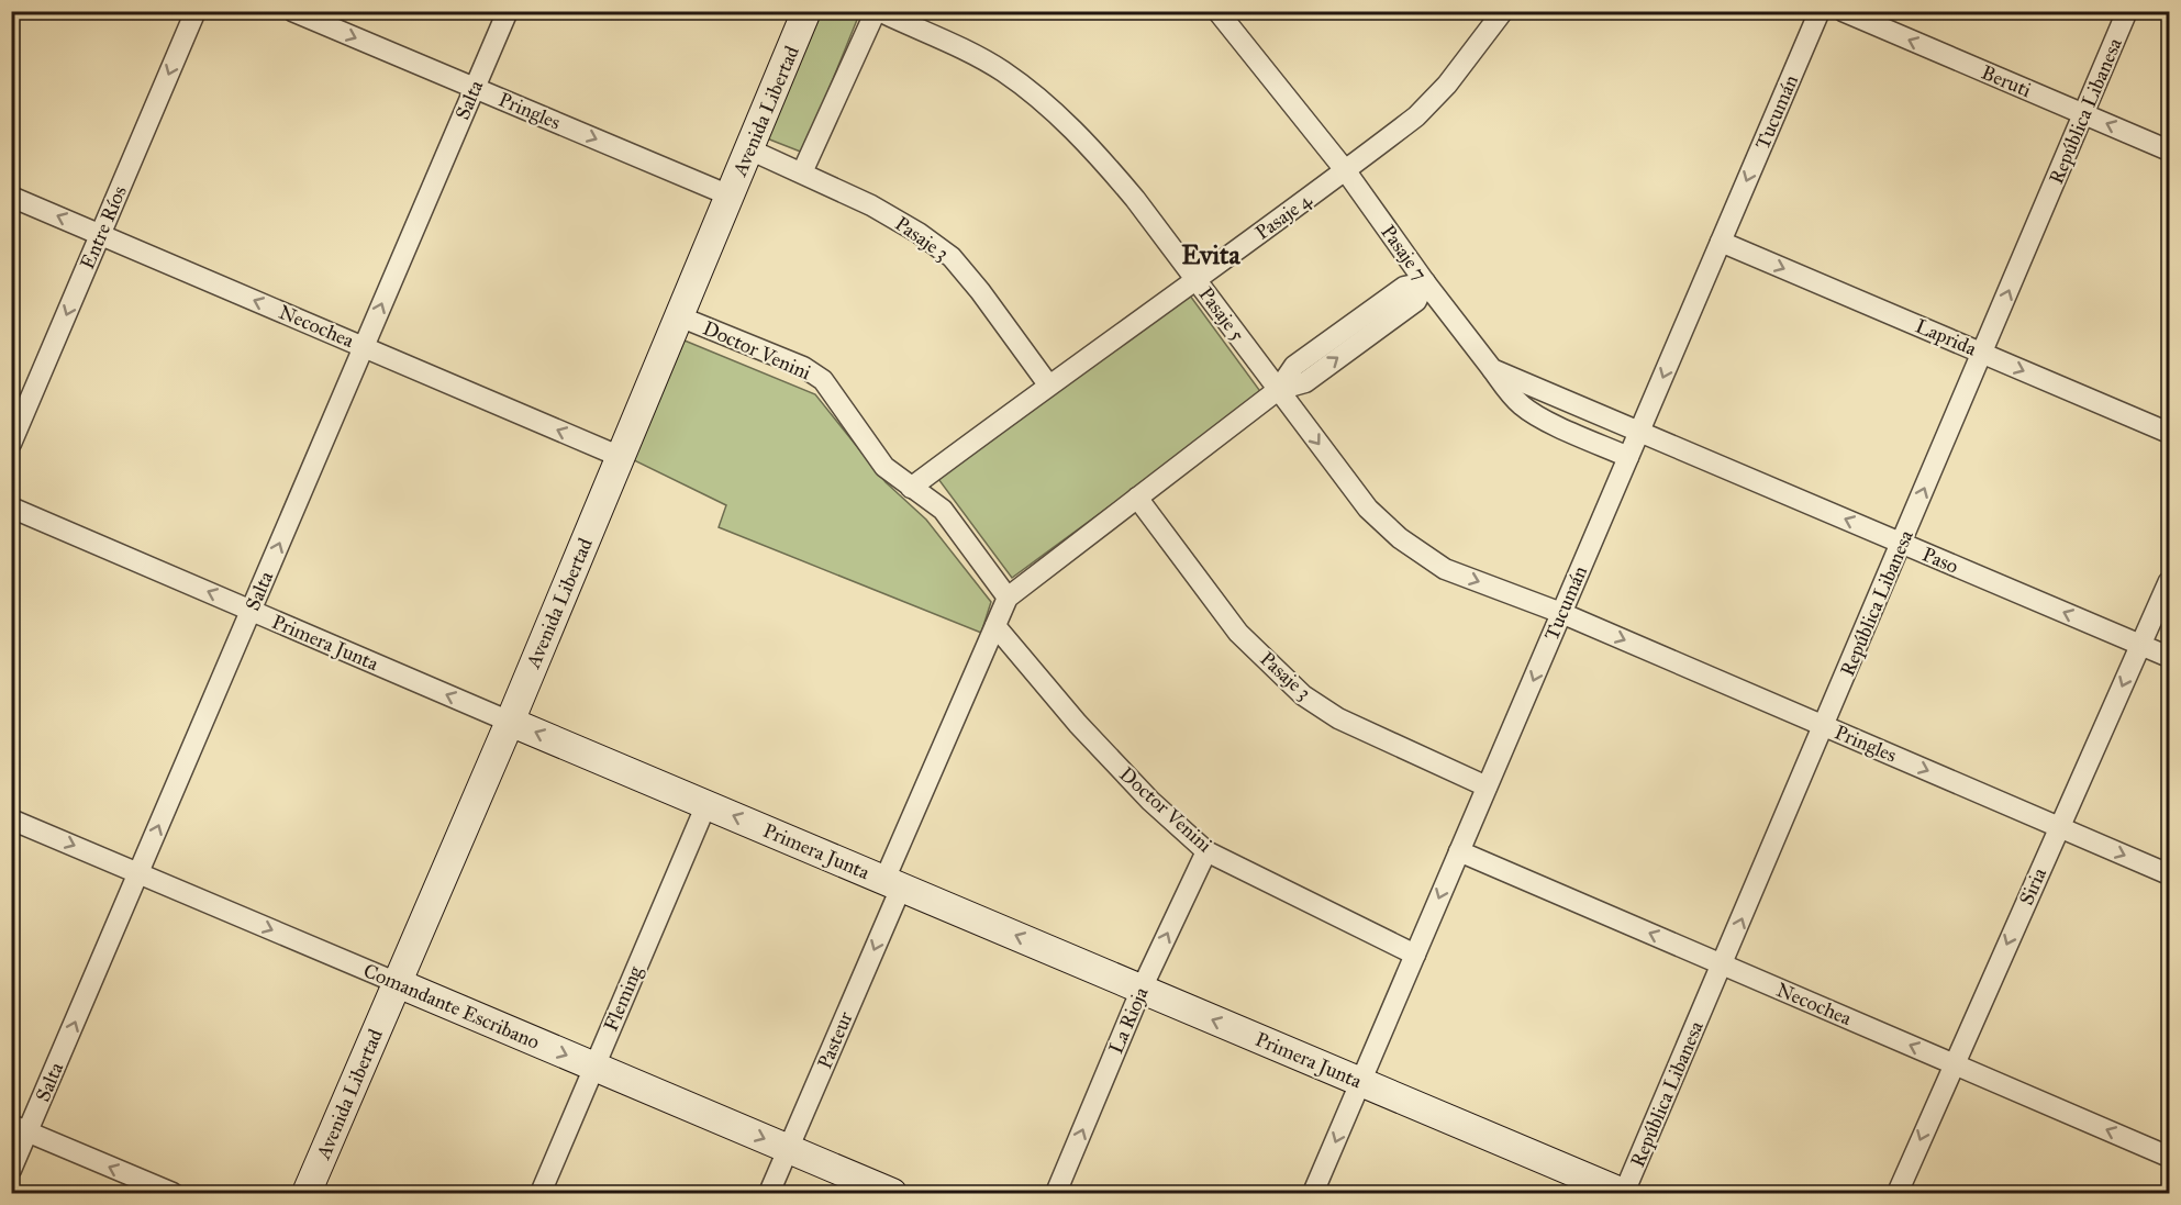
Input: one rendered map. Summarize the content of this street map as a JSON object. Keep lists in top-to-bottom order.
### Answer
{
  "streets": {
    "main road": ["Avenida Libertad", "Primera Junta", "Comandante Escribano"],
    "street": [
      "Beruti",
      "Salta",
      "Pringles",
      "República Libanesa",
      "Tucumán",
      "Pasaje 4",
      "Entre Ríos",
      "Pasaje 3",
      "Pasaje 7",
      "Pasaje 5",
      "Necochea",
      "Laprida",
      "Doctor Venini",
      "Paso",
      "Siria",
      "Fleming",
      "La Rioja",
      "Pasteur"
    ]
  },
  "crossings": [
    ["Beruti", "República Libanesa"],
    ["Salta", "Pringles"],
    ["Salta", "Necochea"],
    ["Salta", "Primera Junta"],
    ["Salta", "Comandante Escribano"],
    ["Pringles", "Avenida Libertad"],
    ["Pringles", "República Libanesa"],
    ["Pringles", "Tucumán"],
    ["Pringles", "Pasaje 5"],
    ["Pringles", "Siria"],
    ["Avenida Libertad", "Pasaje 3"],
    ["Avenida Libertad", "Necochea"],
    ["Avenida Libertad", "Doctor Venini"],
    ["Avenida Libertad", "Primera Junta"],
    ["Avenida Libertad", "Comandante Escribano"],
    ["República Libanesa", "Necochea"],
    ["República Libanesa", "Laprida"],
    ["República Libanesa", "Paso"],
    ["República Libanesa", "Primera Junta"],
    ["Tucumán", "Pasaje 3"],
    ["Tucumán", "Pasaje 7"],
    ["Tucumán", "Pasaje 5"],
    ["Tucumán", "Necochea"],
    ["Tucumán", "Laprida"],
    ["Tucumán", "Doctor Venini"],
    ["Tucumán", "Paso"],
    ["Tucumán", "Primera Junta"],
    ["Pasaje 4", "Pasaje 3"],
    ["Pasaje 4", "Pasaje 7"],
    ["Pasaje 4", "Pasaje 5"],
    ["Pasaje 4", "Doctor Venini"],
    ["Entre Ríos", "Necochea"],
    ["Pasaje 7", "Paso"],
    ["Necochea", "Siria"],
    ["Doctor Venini", "La Rioja"],
    ["Doctor Venini", "Pasteur"],
    ["Paso", "Siria"],
    ["Primera Junta", "Fleming"],
    ["Primera Junta", "La Rioja"],
    ["Primera Junta", "Pasteur"],
    ["Fleming", "Comandante Escribano"],
    ["Comandante Escribano", "Pasteur"]
  ],
  "one_way": [
    "Beruti",
    "Salta",
    "Pringles",
    "República Libanesa",
    "Tucumán",
    "Entre Ríos",
    "Pasaje 5",
    "Necochea",
    "Laprida",
    "Paso",
    "Primera Junta",
    "Siria",
    "Comandante Escribano",
    "La Rioja",
    "Pasteur"
  ],
  "districts": ["Evita"]
}
